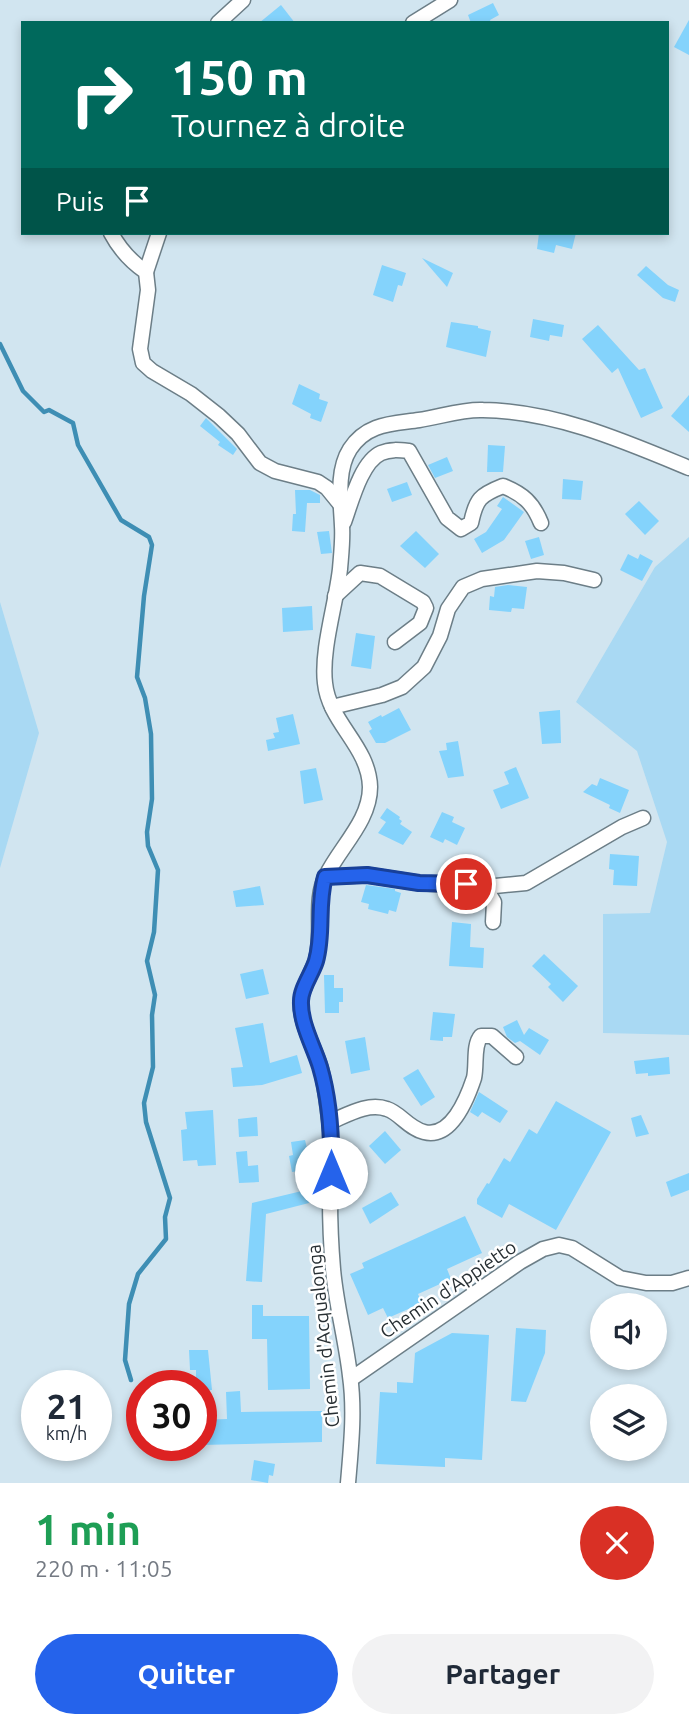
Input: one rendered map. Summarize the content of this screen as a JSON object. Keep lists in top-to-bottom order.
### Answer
{
  "streets": {
    "street": ["Chemin d'Appietto", "Chemin d'Acqualonga"]
  },
  "crossings": [
    ["Chemin d'Appietto", "Chemin d'Acqualonga"]
  ],
  "page": {
    "turn": ["150 m", "Tournez à droite"],
    "then": "Puis",
    "speed": "21 km/h",
    "limit": "30",
    "heading": ["1 min", "220 m · 11:05"],
    "buttons": ["Quitter", "Partager"]
  }
}
